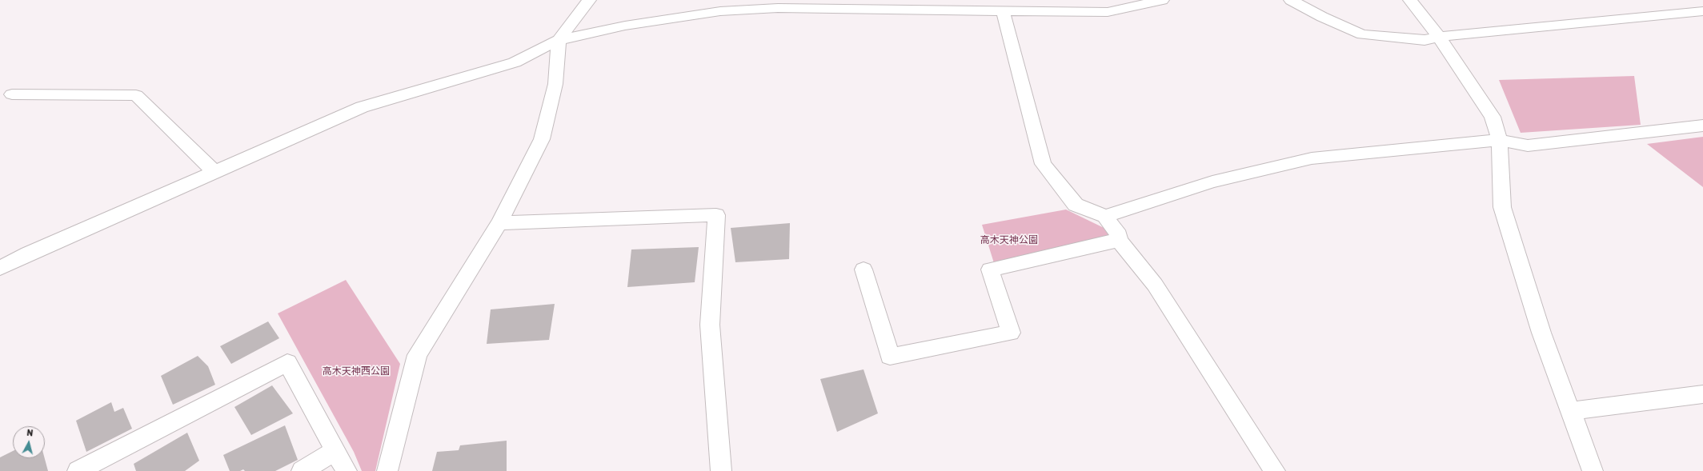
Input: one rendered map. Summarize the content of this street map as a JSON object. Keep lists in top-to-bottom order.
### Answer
{
  "parks": ["高木天神公園", "高木天神西公園"],
  "north": "top"
}
